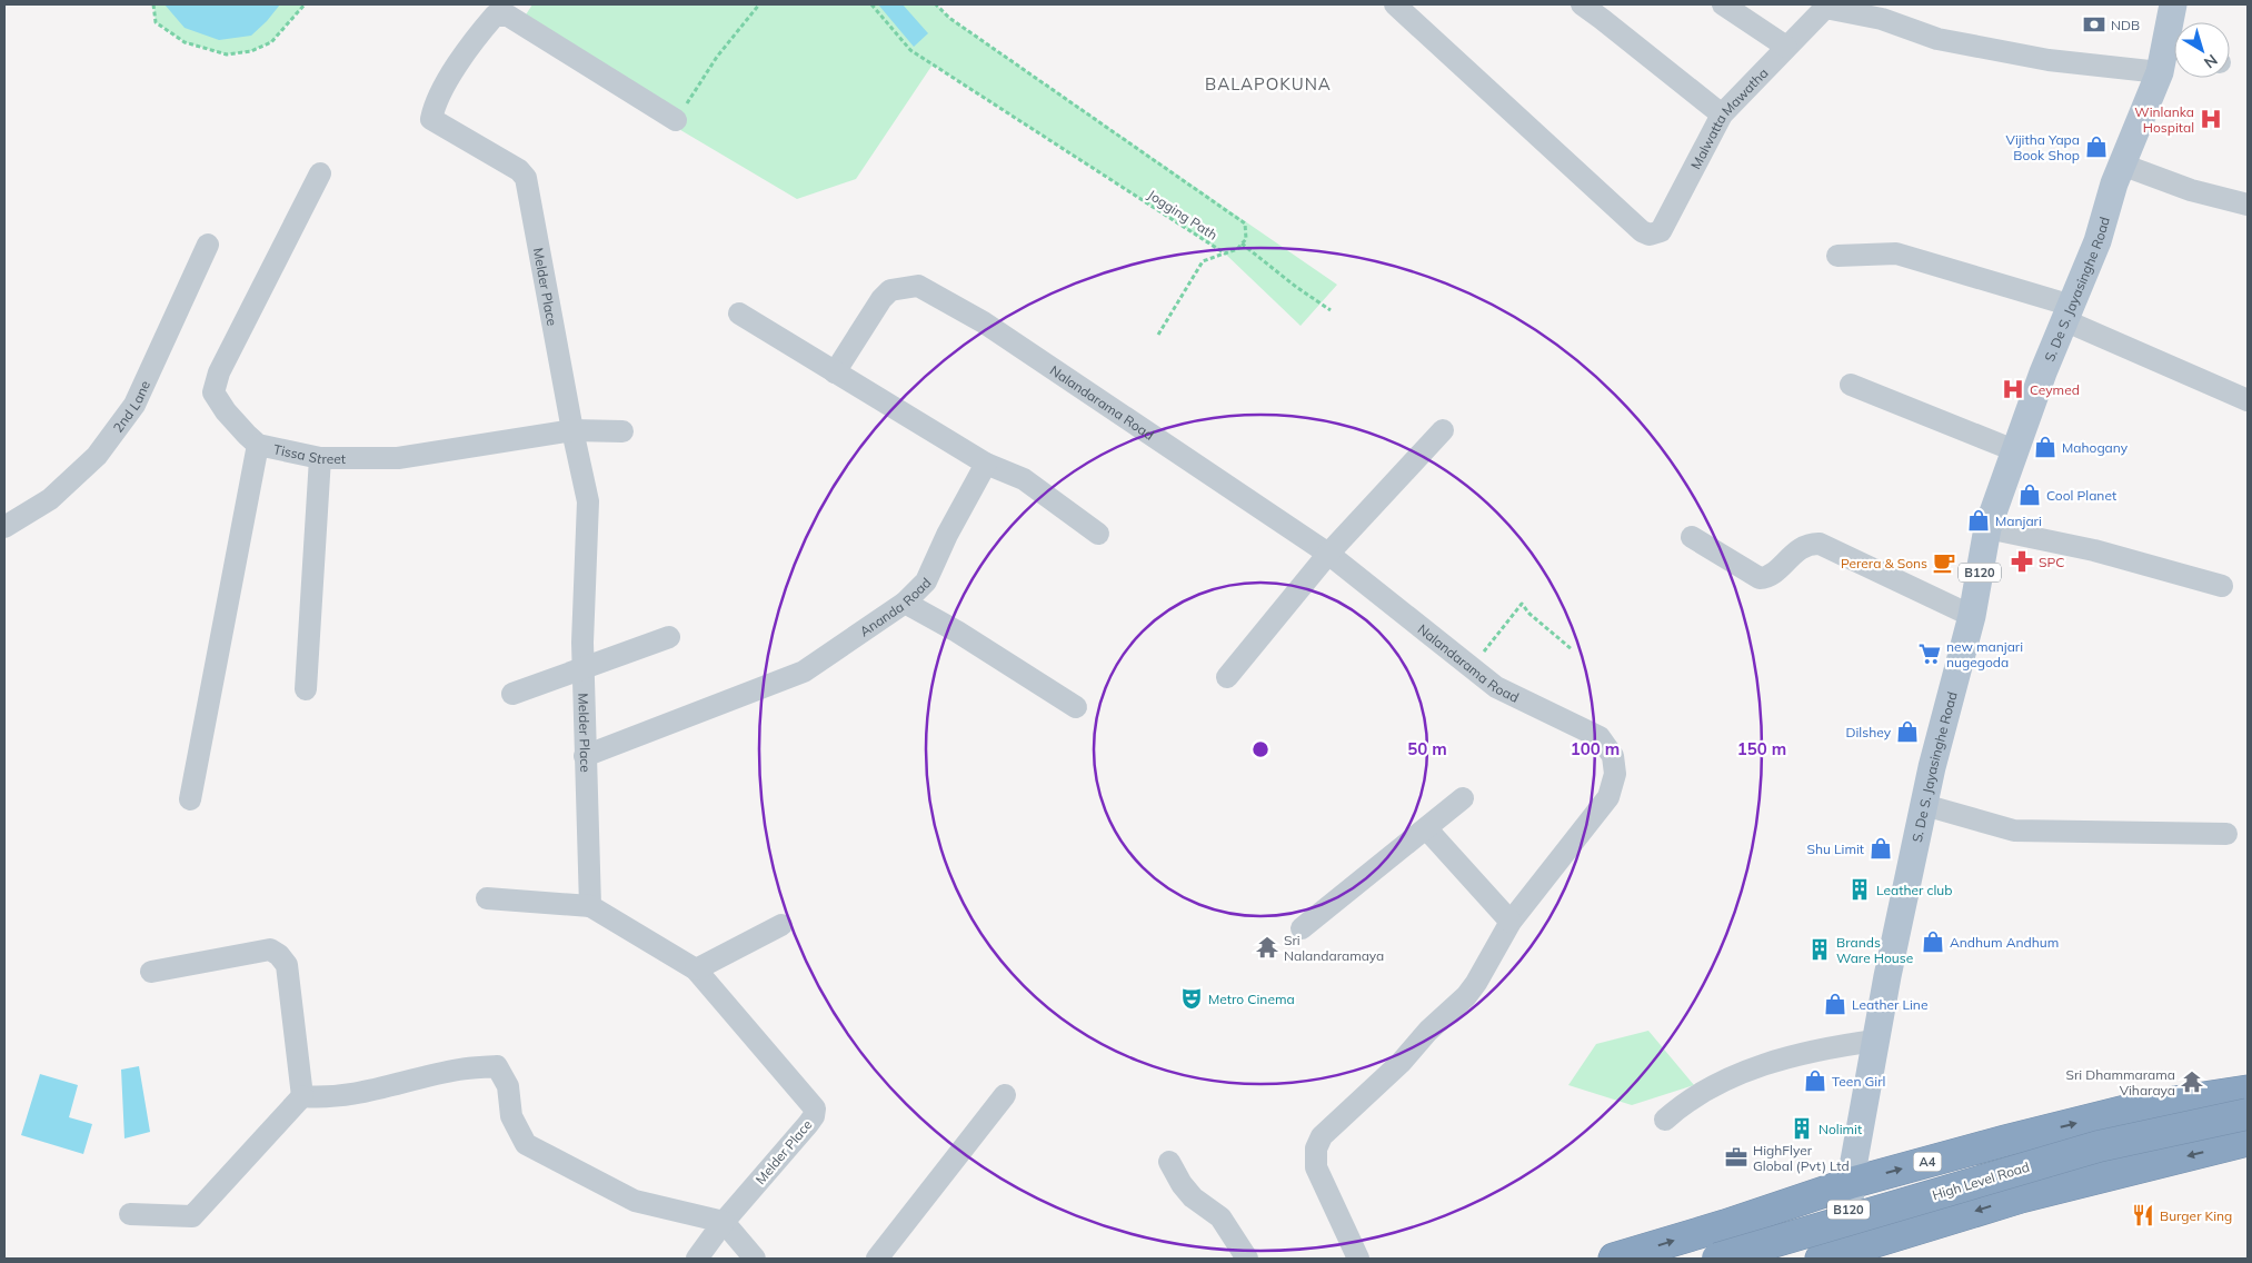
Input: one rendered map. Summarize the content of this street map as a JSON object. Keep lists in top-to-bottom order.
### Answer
{
  "streets": {
    "highway": ["A4", "High Level Road"],
    "main road": ["S. De S. Jayasinghe Road", "B120"],
    "street": [
      "Malwatta Mawatha",
      "Melder Place",
      "Nalandarama Road",
      "2nd Lane",
      "Tissa Street",
      "Ananda Road"
    ],
    "path": ["Jogging Path"]
  },
  "crossings": [
    ["Malwatta Mawatha", "S. De S. Jayasinghe Road"],
    ["Melder Place", "Tissa Street"],
    ["Melder Place", "Ananda Road"],
    ["S. De S. Jayasinghe Road", "B120"],
    ["S. De S. Jayasinghe Road", "A4"],
    ["B120", "A4"]
  ],
  "districts": ["BALAPOKUNA"],
  "places": {
    "bank": ["NDB"],
    "hospital": ["Winlanka Hospital", "Ceymed"],
    "shop": [
      "Vijitha Yapa Book Shop",
      "Mahogany",
      "Cool Planet",
      "Manjari",
      "Dilshey",
      "Shu Limit",
      "Andhum Andhum",
      "Leather Line",
      "Teen Girl"
    ],
    "pharmacy": ["SPC"],
    "cafe": ["Perera & Sons"],
    "supermarket": ["new manjari nugegoda"],
    "building": ["Leather club", "Brands Ware House", "Nolimit"],
    "temple": ["Sri Nalandaramaya", "Sri Dhammarama Viharaya"],
    "theatre": ["Metro Cinema"],
    "office": ["HighFlyer Global (Pvt) Ltd"],
    "restaurant": ["Burger King"]
  },
  "north": "bottom right",
  "rings": ["50 m", "100 m", "150 m"]
}
